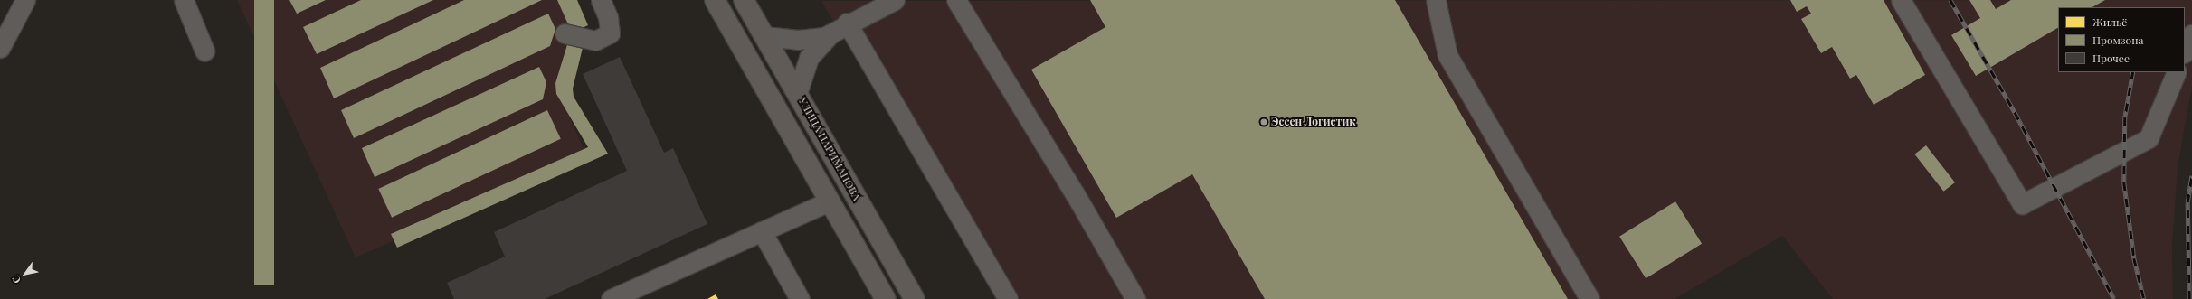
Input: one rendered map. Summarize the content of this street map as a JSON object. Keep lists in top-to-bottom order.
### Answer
{
  "streets": {
    "main road": ["УЛИЦА НАРИМАНОВА"]
  },
  "places": ["Эссен Логистик"],
  "legend": ["Жильё", "Промзона", "Прочее"],
  "north": "bottom left"
}
